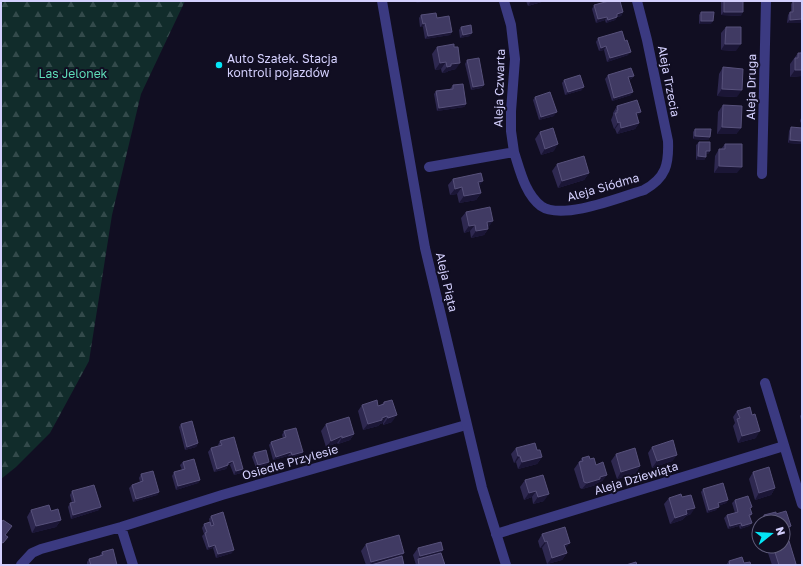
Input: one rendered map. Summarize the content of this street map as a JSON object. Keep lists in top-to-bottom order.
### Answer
{
  "streets": {
    "street": [
      "Aleja Trzecia",
      "Aleja Druga",
      "Aleja Czwarta",
      "Aleja Siódma",
      "Aleja Piąta",
      "Osiedle Przylesie",
      "Aleja Dziewiąta"
    ]
  },
  "crossings": [
    ["Aleja Trzecia", "Aleja Siódma"],
    ["Aleja Czwarta", "Aleja Siódma"],
    ["Aleja Piąta", "Osiedle Przylesie"],
    ["Aleja Piąta", "Aleja Dziewiąta"]
  ],
  "parks": ["Las Jelonek"],
  "places": ["Auto Szałek. Stacja kontroli pojazdów"],
  "north": "right"
}
